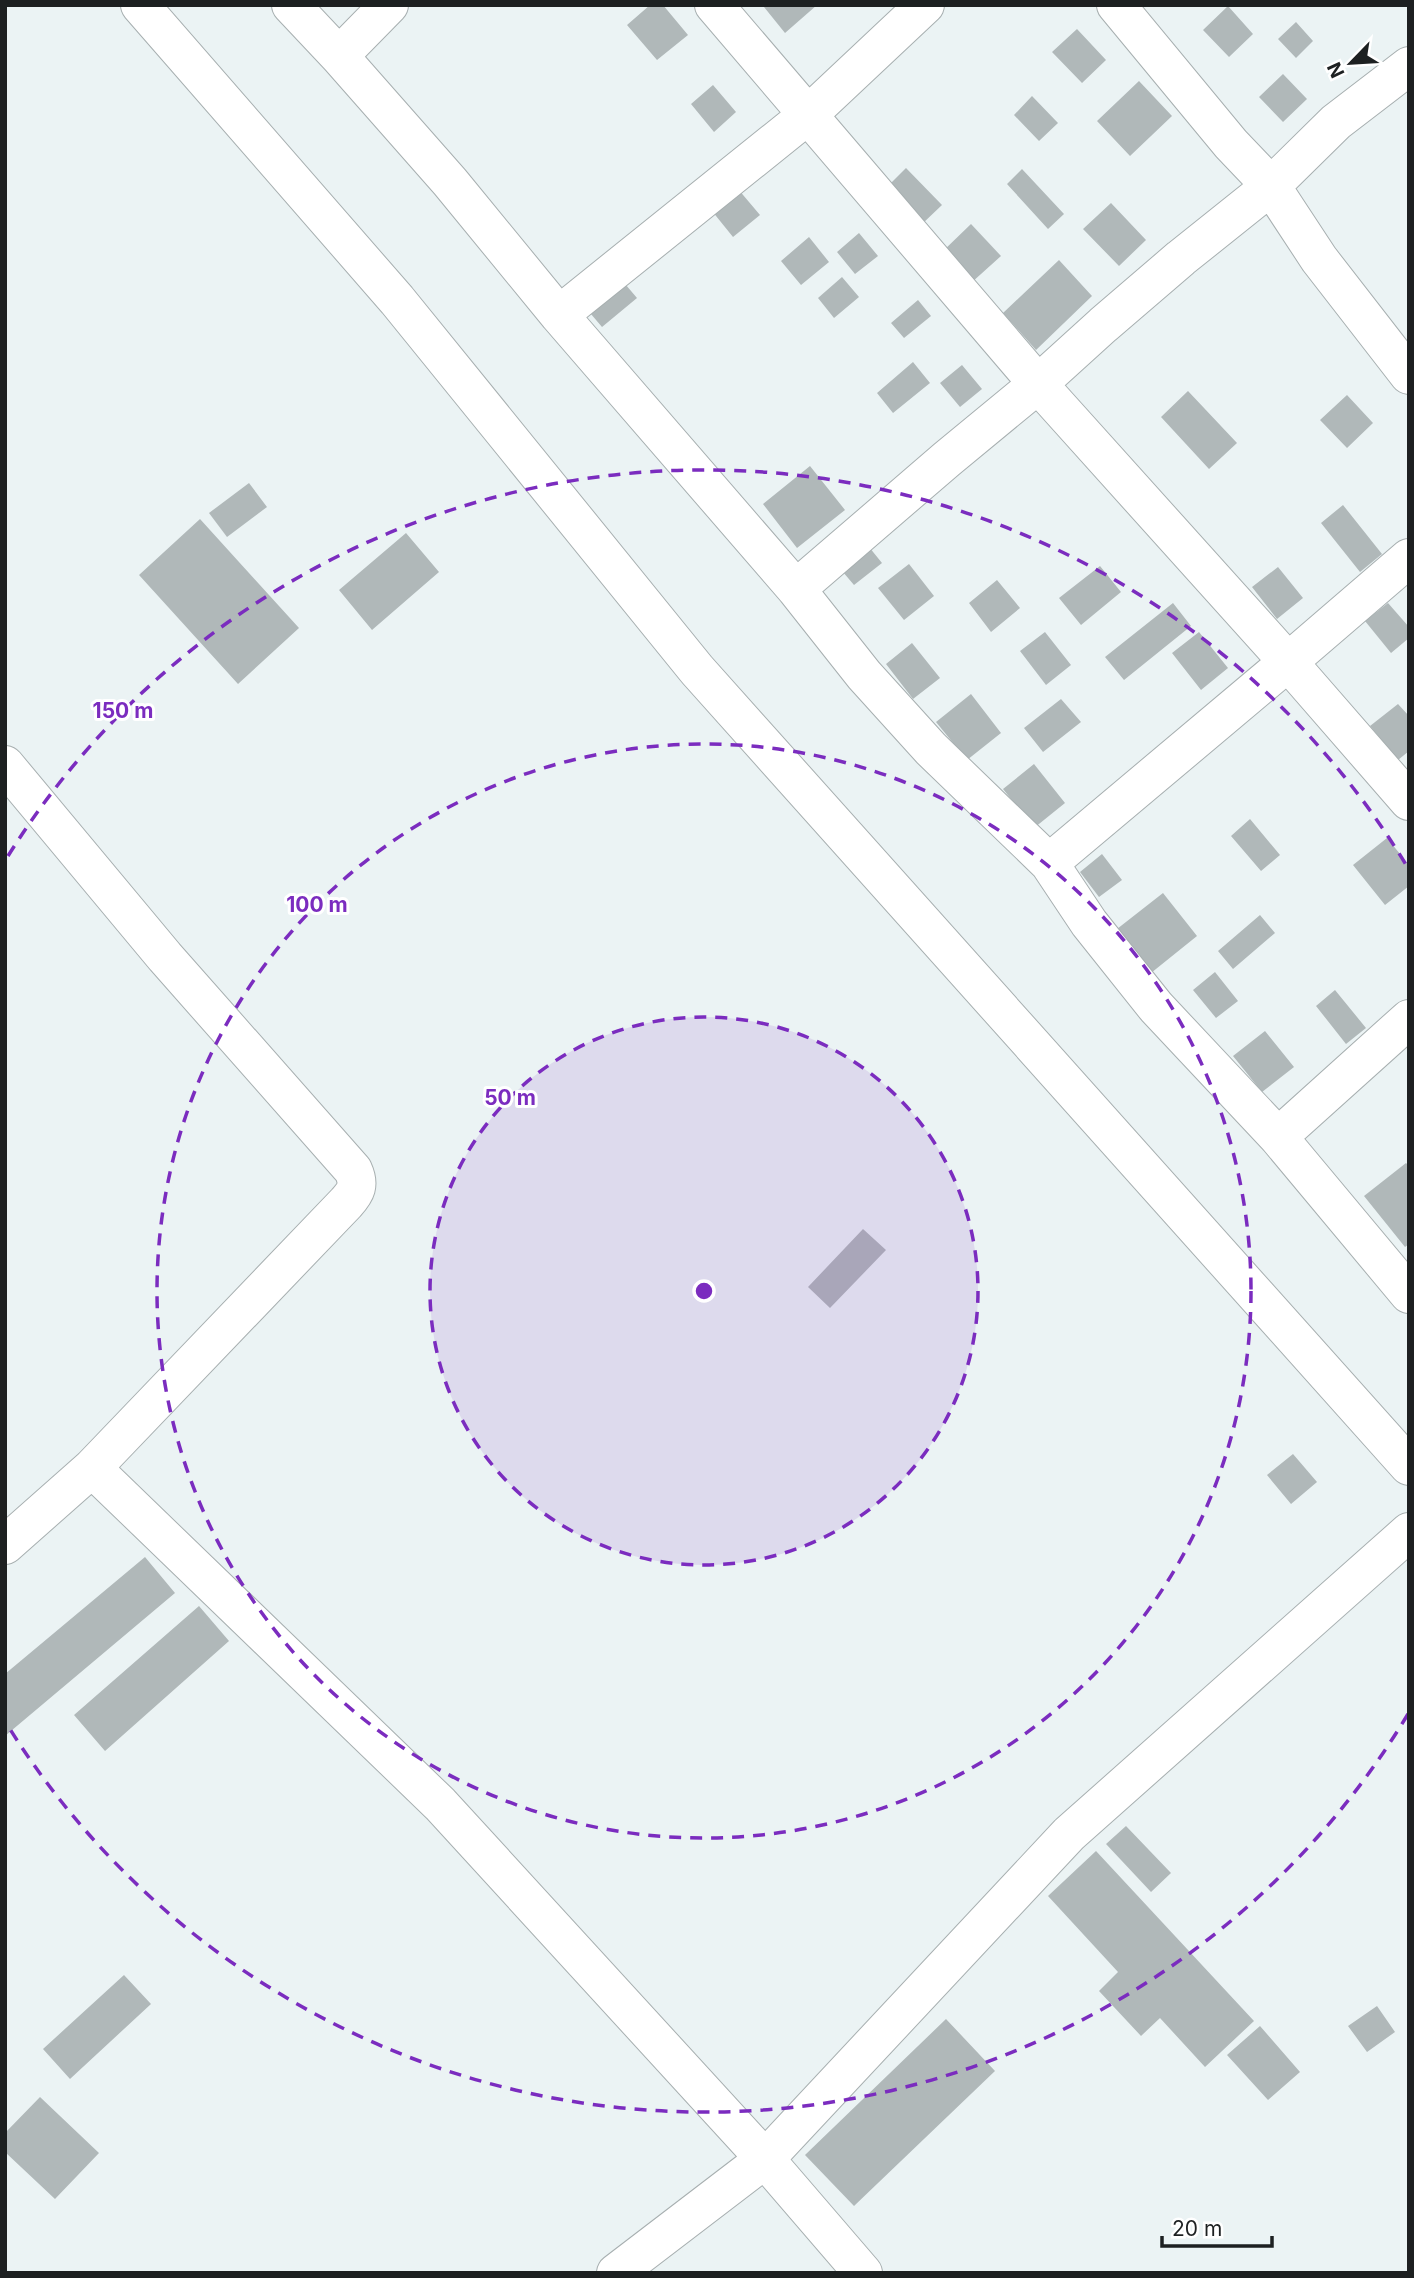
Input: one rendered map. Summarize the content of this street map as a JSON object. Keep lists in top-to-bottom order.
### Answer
{
  "scale_bar": "20 m",
  "north": "bottom left",
  "rings": ["150 m", "100 m", "50 m"]
}
